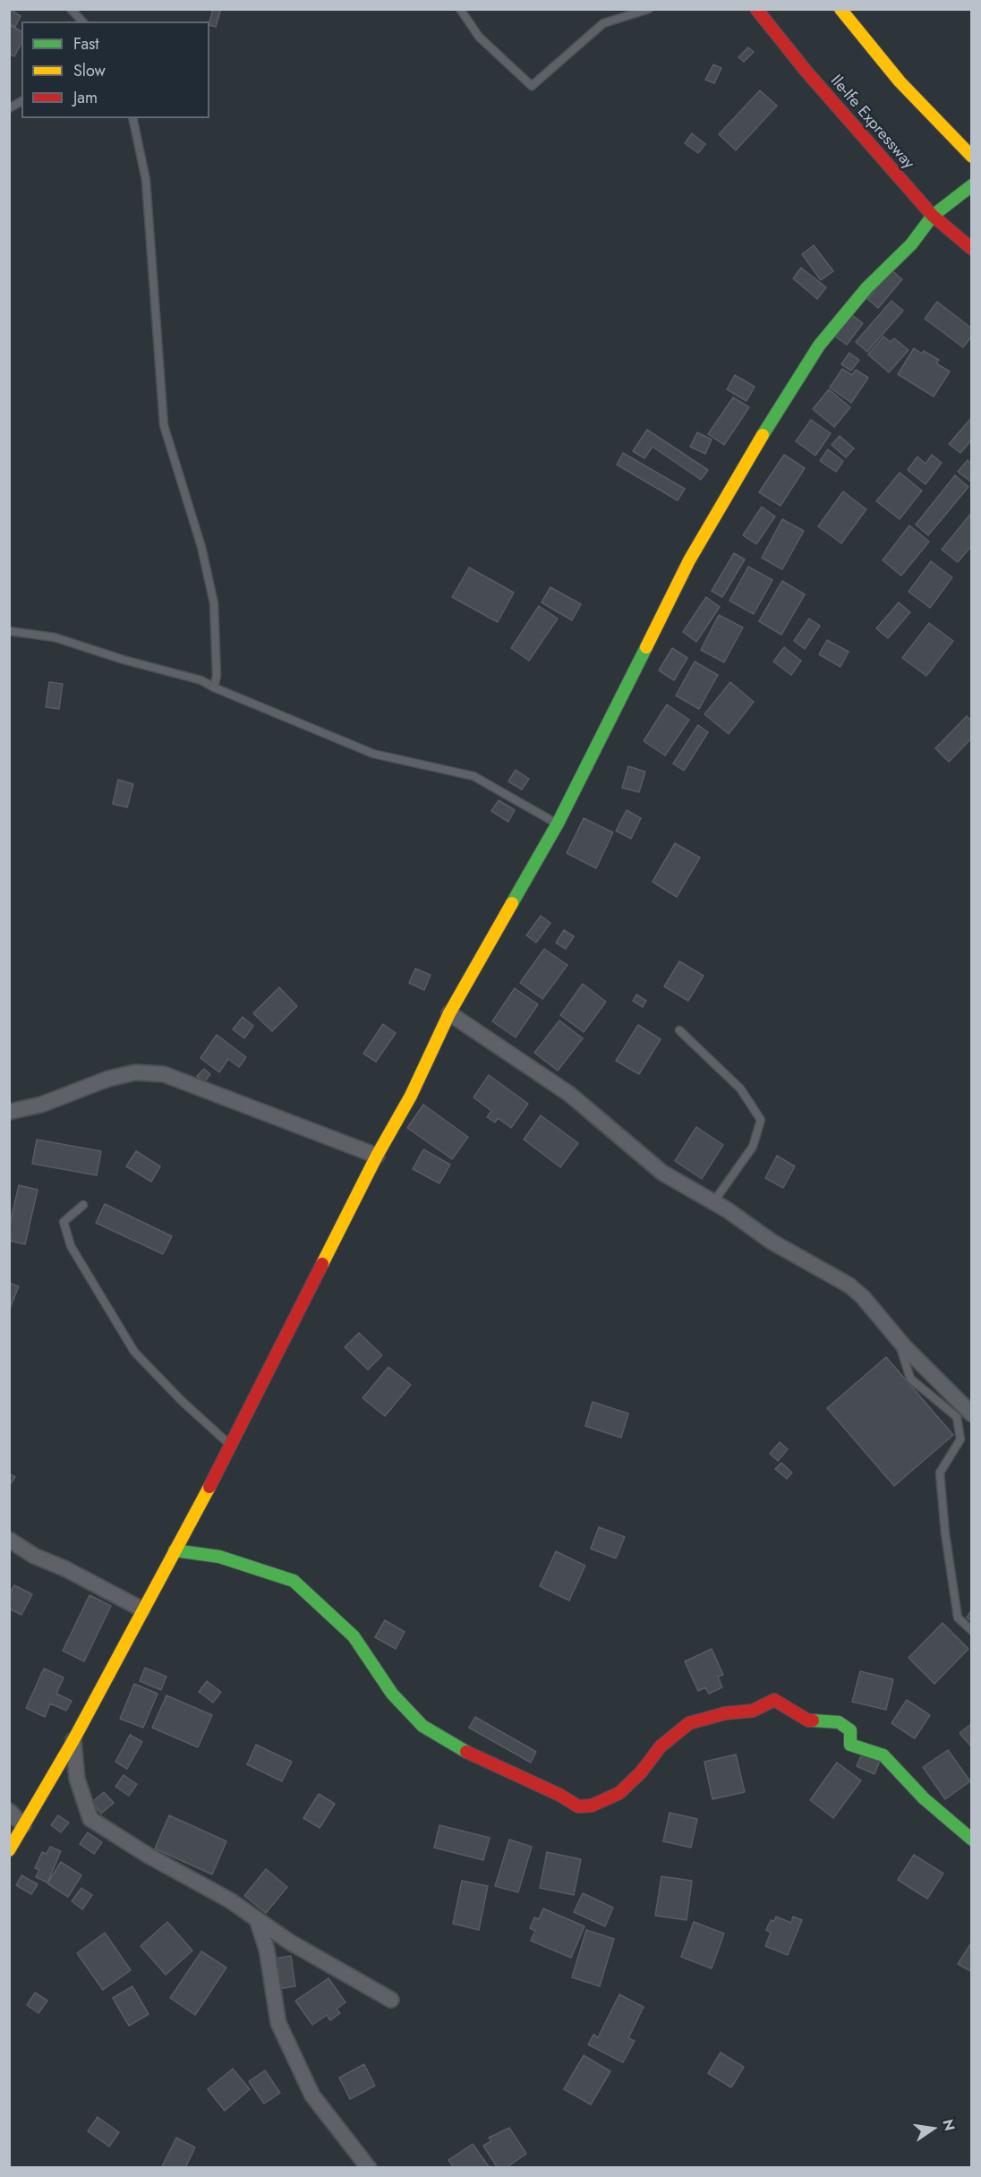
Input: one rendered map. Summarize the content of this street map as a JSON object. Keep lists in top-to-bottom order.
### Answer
{
  "streets": {
    "main road": ["Ile-Ife Expressway"]
  },
  "legend": ["Fast", "Slow", "Jam"],
  "north": "right"
}
